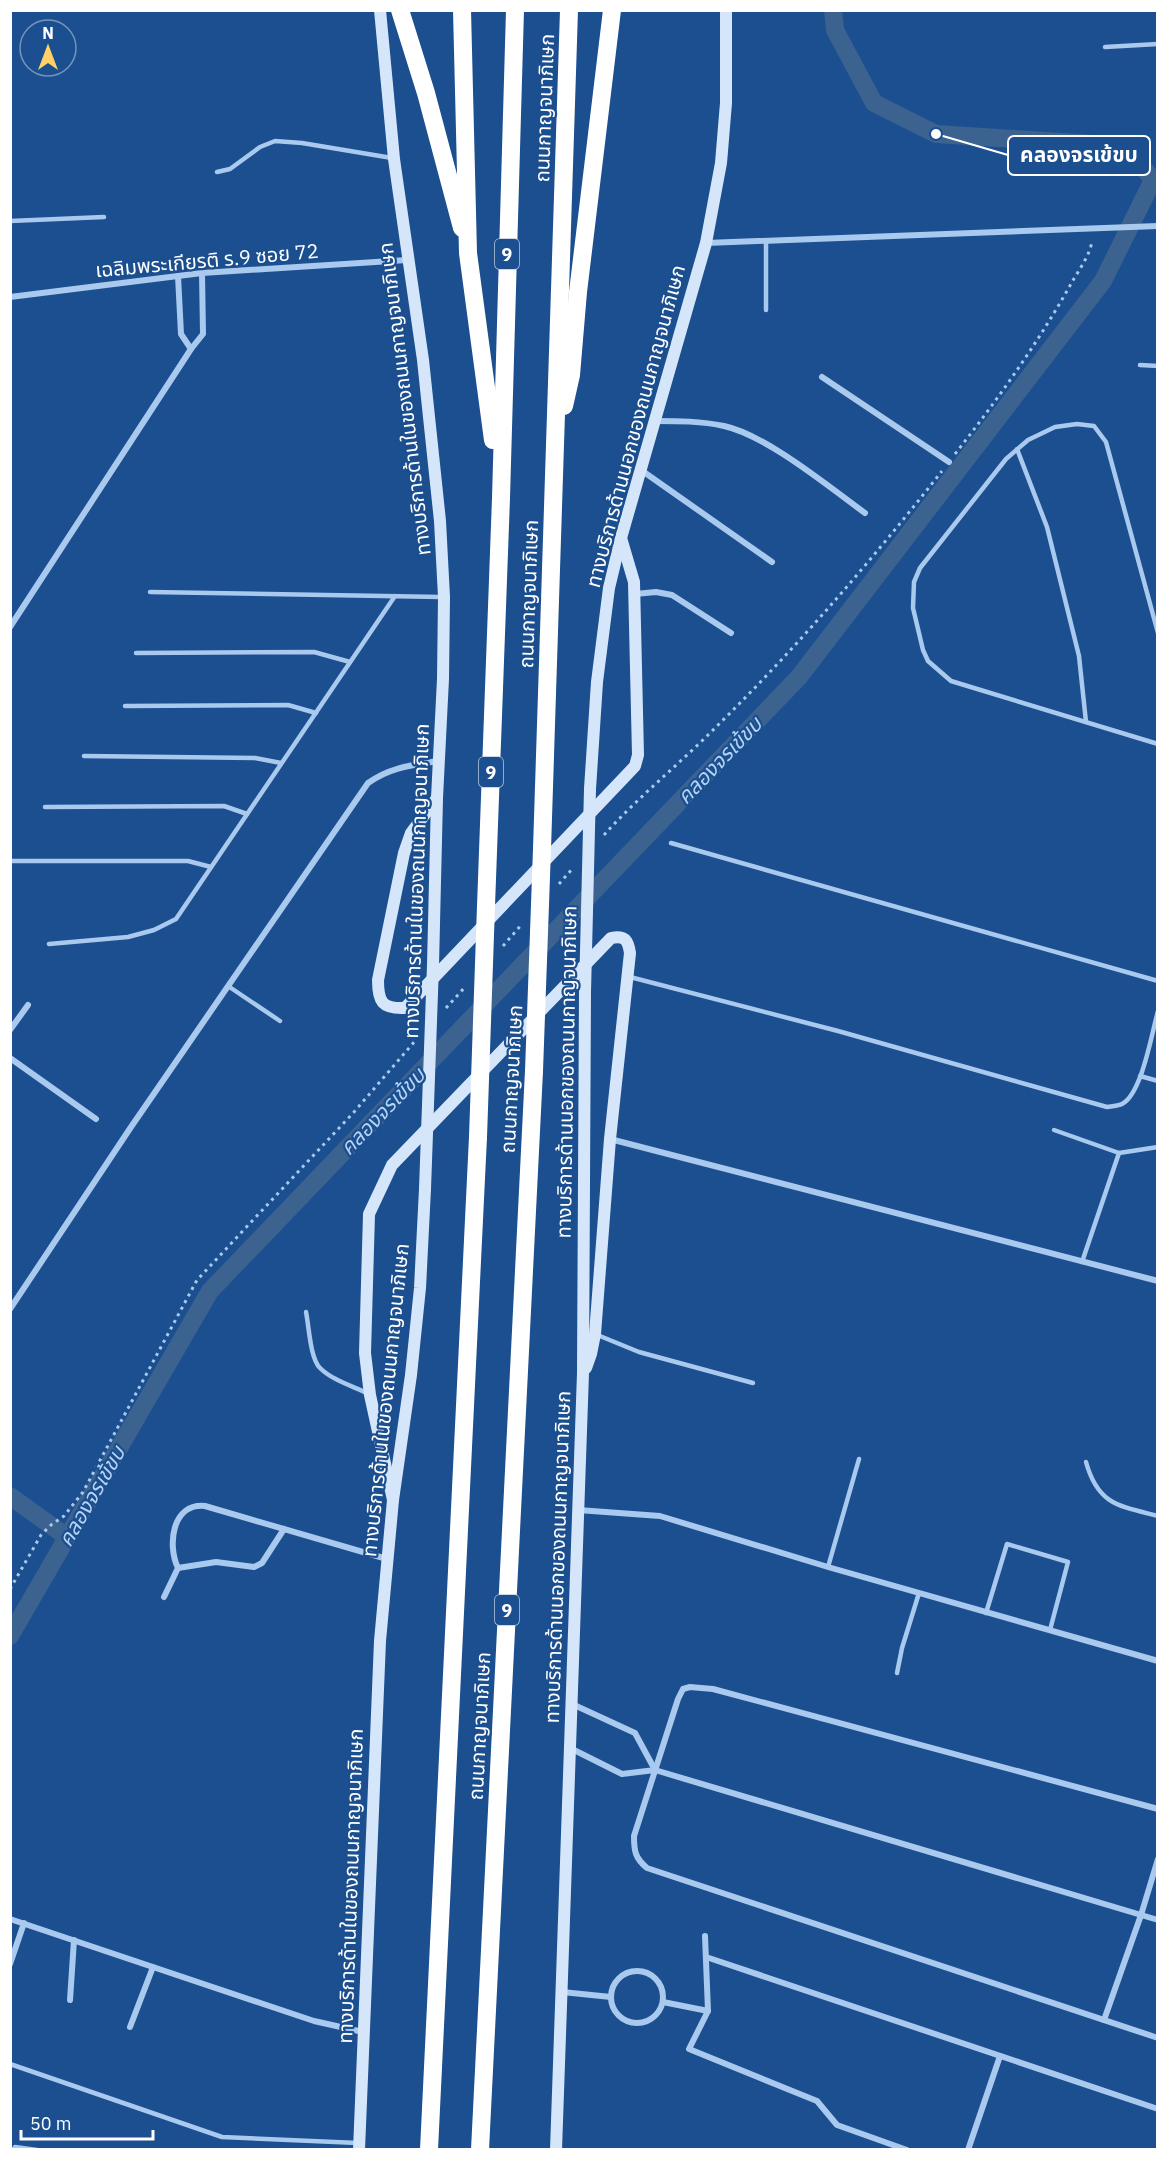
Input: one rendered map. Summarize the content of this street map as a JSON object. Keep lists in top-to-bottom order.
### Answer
{
  "streets": {
    "highway": ["ถนนกาญจนาภิเษก", "9"],
    "main road": ["ทางบริการด้านในของถนนกาญจนาภิเษก", "ทางบริการด้านนอกของถนนกาญจนาภิเษก"],
    "street": ["เฉลิมพระเกียรติ ร.9 ซอย 72"]
  },
  "crossings": [
    ["เฉลิมพระเกียรติ ร.9 ซอย 72", "ทางบริการด้านในของถนนกาญจนาภิเษก"]
  ],
  "water": ["คลองจรเข้ขบ"],
  "places": ["คลองจรเข้ขบ"],
  "scale_bar": "50 m",
  "north": "top"
}
